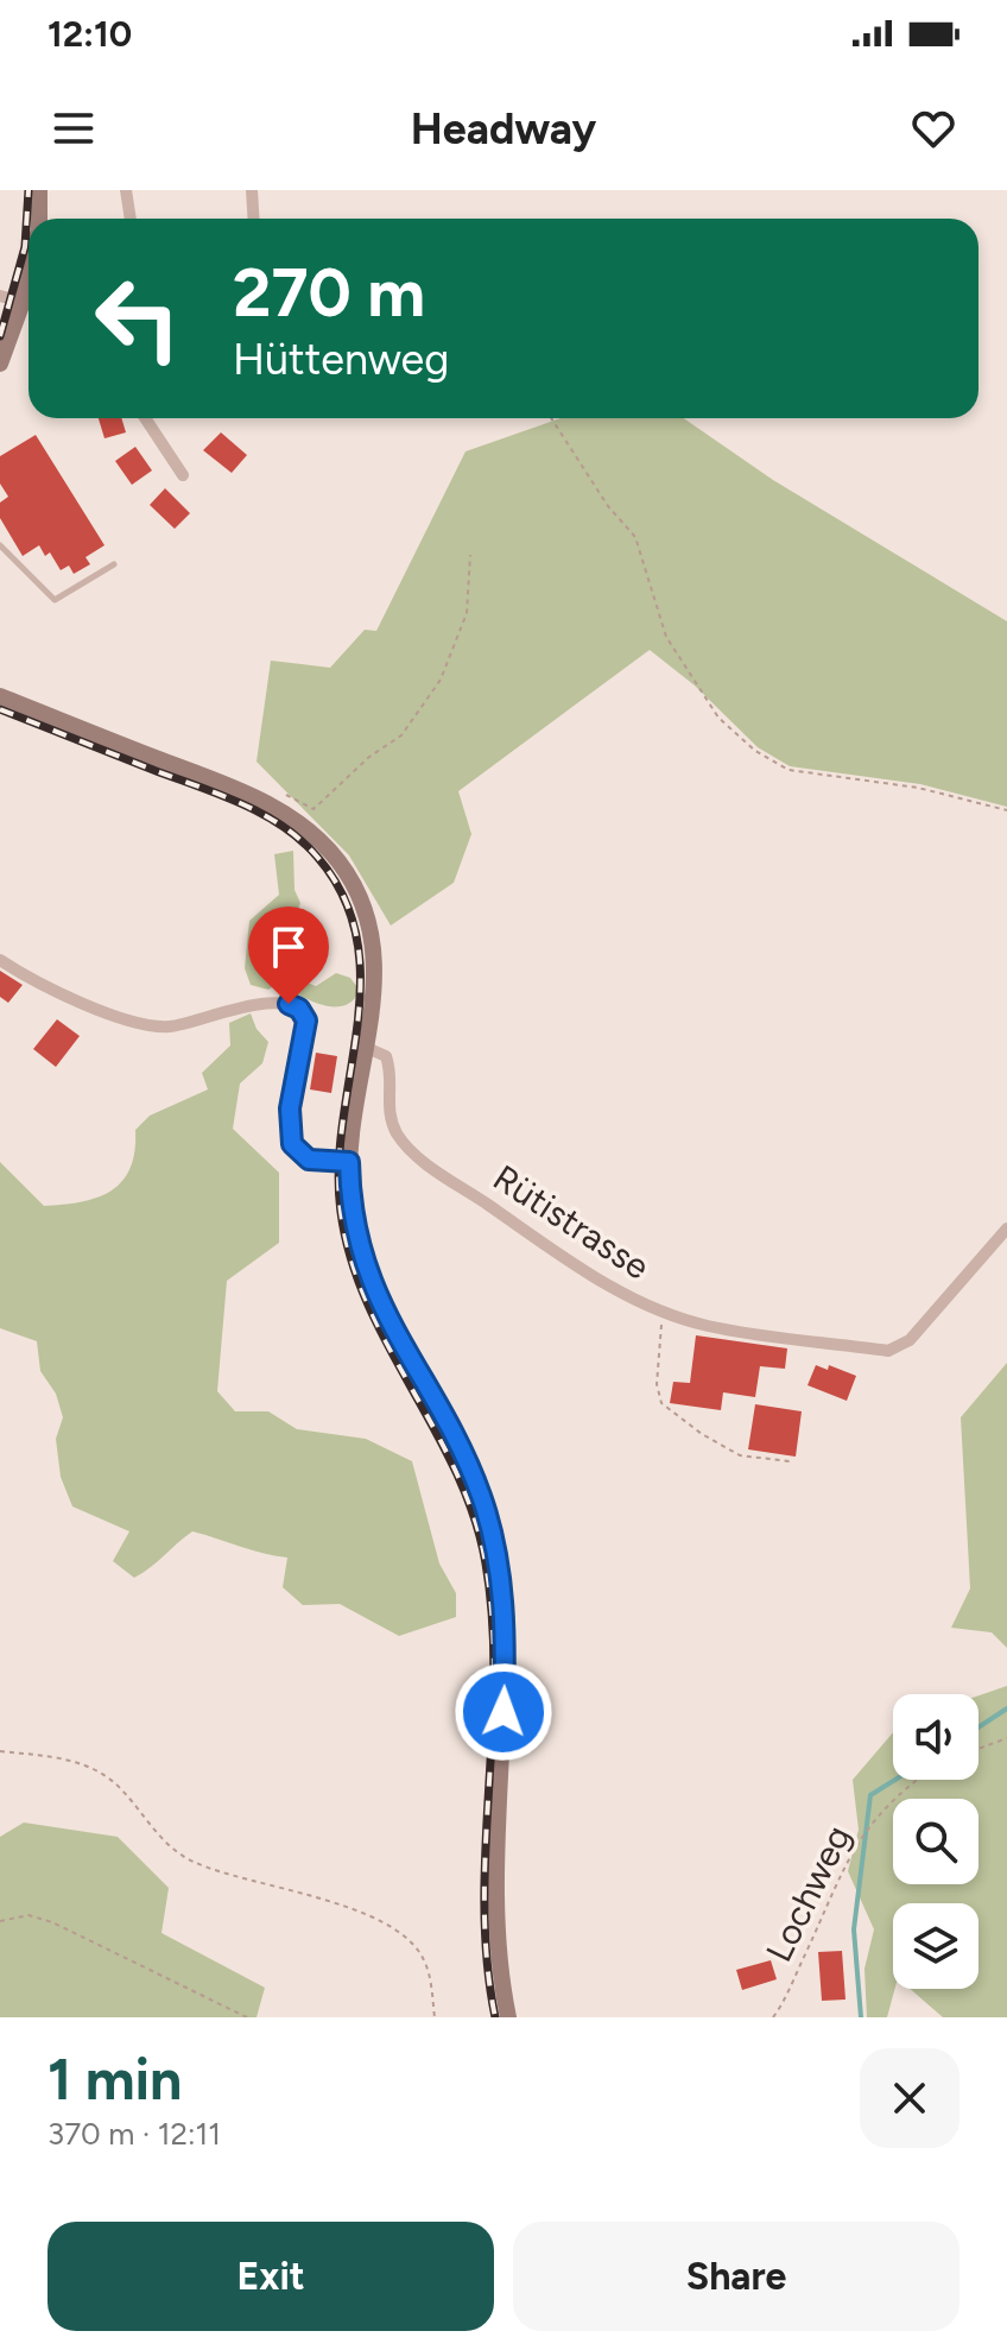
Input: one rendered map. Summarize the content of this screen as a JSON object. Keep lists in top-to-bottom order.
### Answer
{
  "streets": {
    "street": ["Rütistrasse"],
    "path": ["Lochweg"]
  },
  "page": {
    "status": "12:10",
    "header": "Headway",
    "turn": ["270 m", "Hüttenweg"],
    "heading": ["1 min", "370 m · 12:11"],
    "buttons": ["Exit", "Share"]
  }
}
